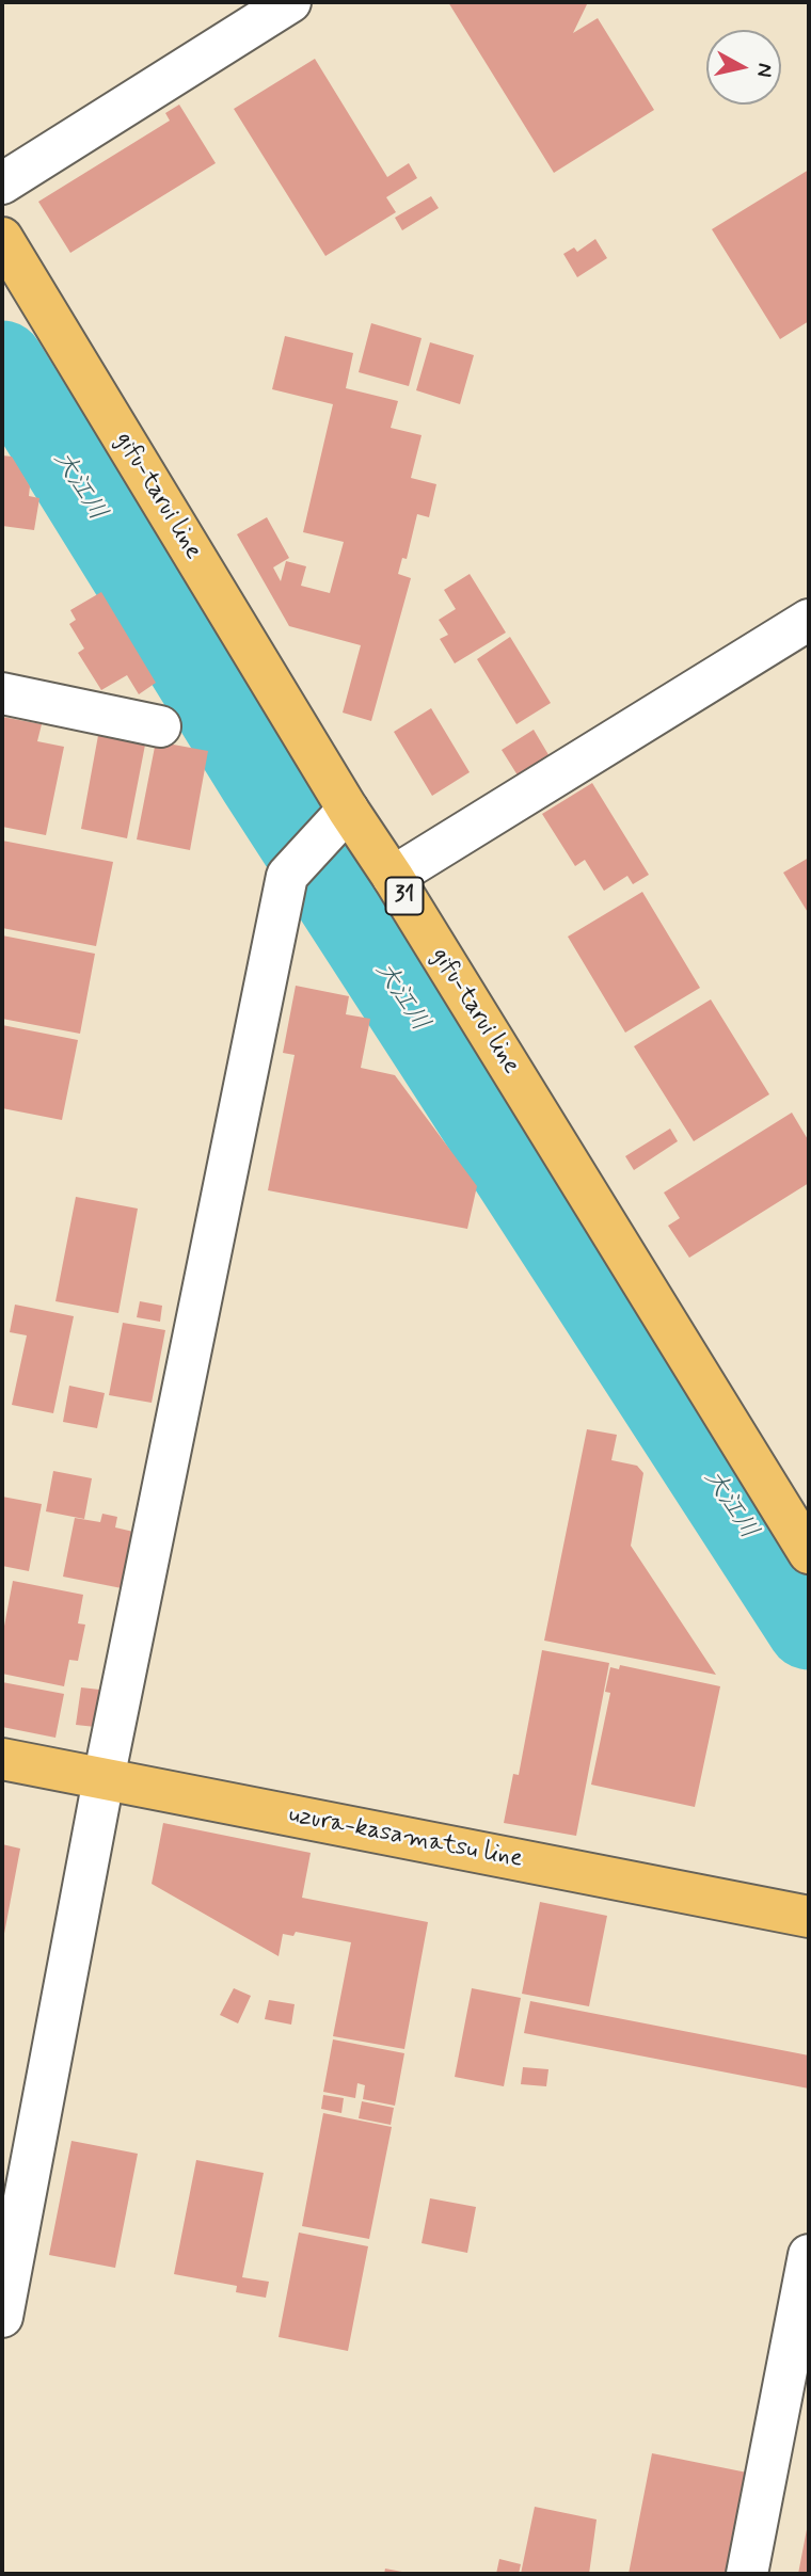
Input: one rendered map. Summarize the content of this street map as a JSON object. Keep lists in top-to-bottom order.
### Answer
{
  "streets": {
    "main road": ["gifu-tarui line", "31", "uzura-kasamatsu line"]
  },
  "water": ["大江川"],
  "north": "right"
}
